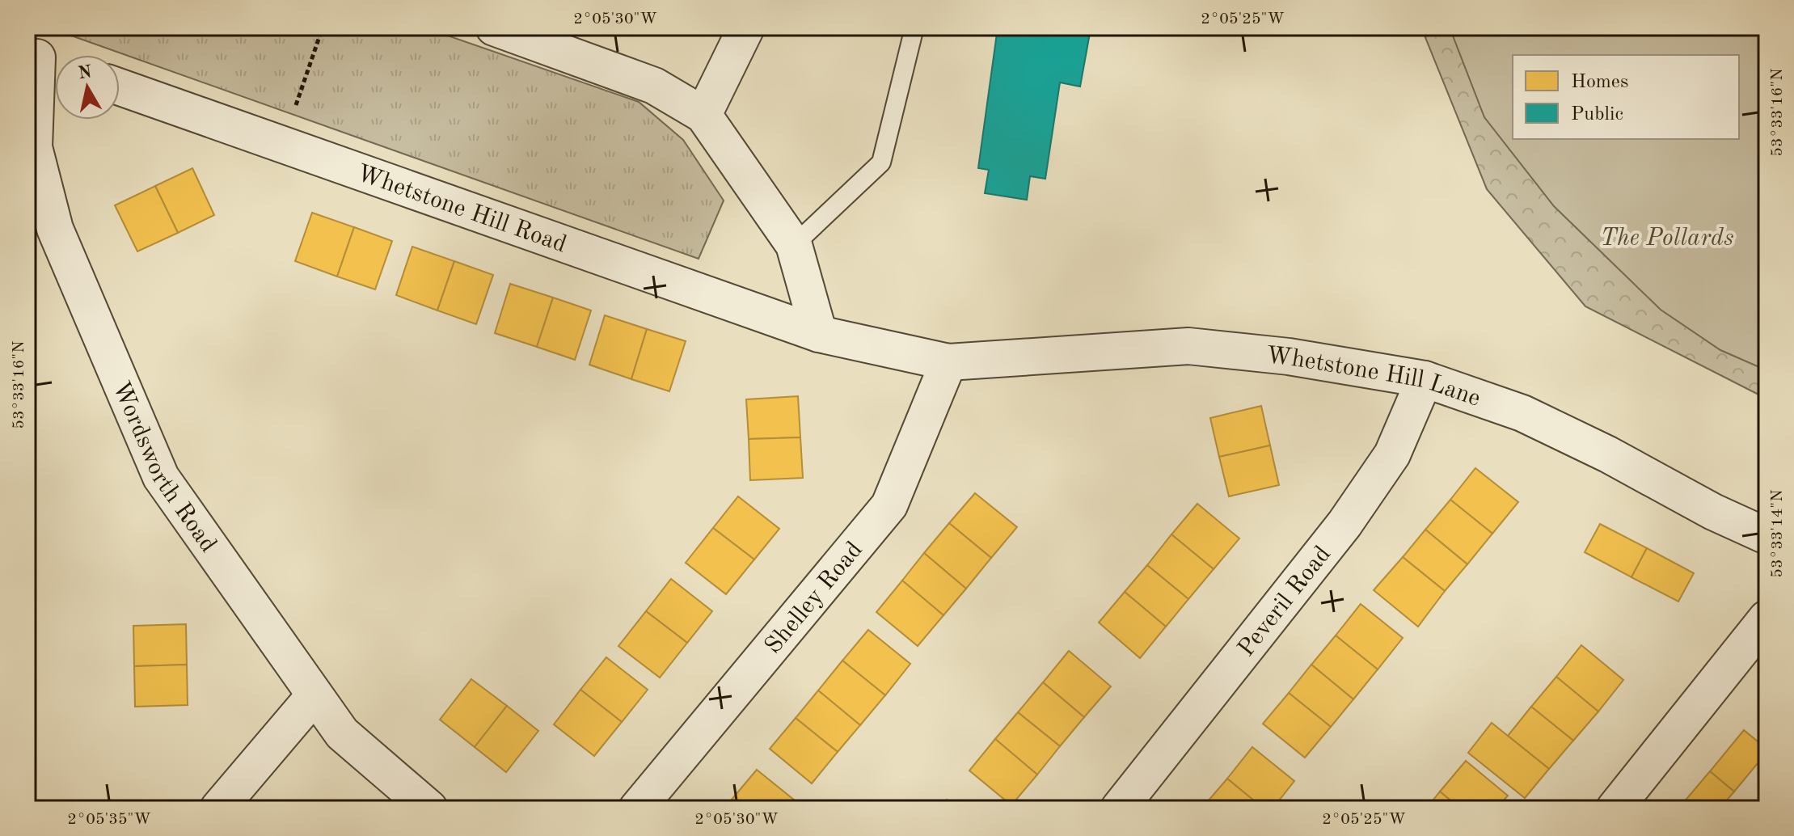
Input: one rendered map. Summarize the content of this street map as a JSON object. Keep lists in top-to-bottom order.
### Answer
{
  "streets": {
    "street": [
      "Whetstone Hill Road",
      "Whetstone Hill Lane",
      "Wordsworth Road",
      "Shelley Road",
      "Peveril Road"
    ]
  },
  "crossings": [
    ["Whetstone Hill Road", "Whetstone Hill Lane"],
    ["Whetstone Hill Road", "Shelley Road"],
    ["Whetstone Hill Lane", "Shelley Road"],
    ["Whetstone Hill Lane", "Peveril Road"]
  ],
  "parks": ["The Pollards"],
  "legend": ["Homes", "Public"],
  "north": "top",
  "coordinates": [
    "2°05'30\"W",
    "2°05'25\"W",
    "53°33'16\"N",
    "53°33'14\"N",
    "2°05'35\"W"
  ]
}
